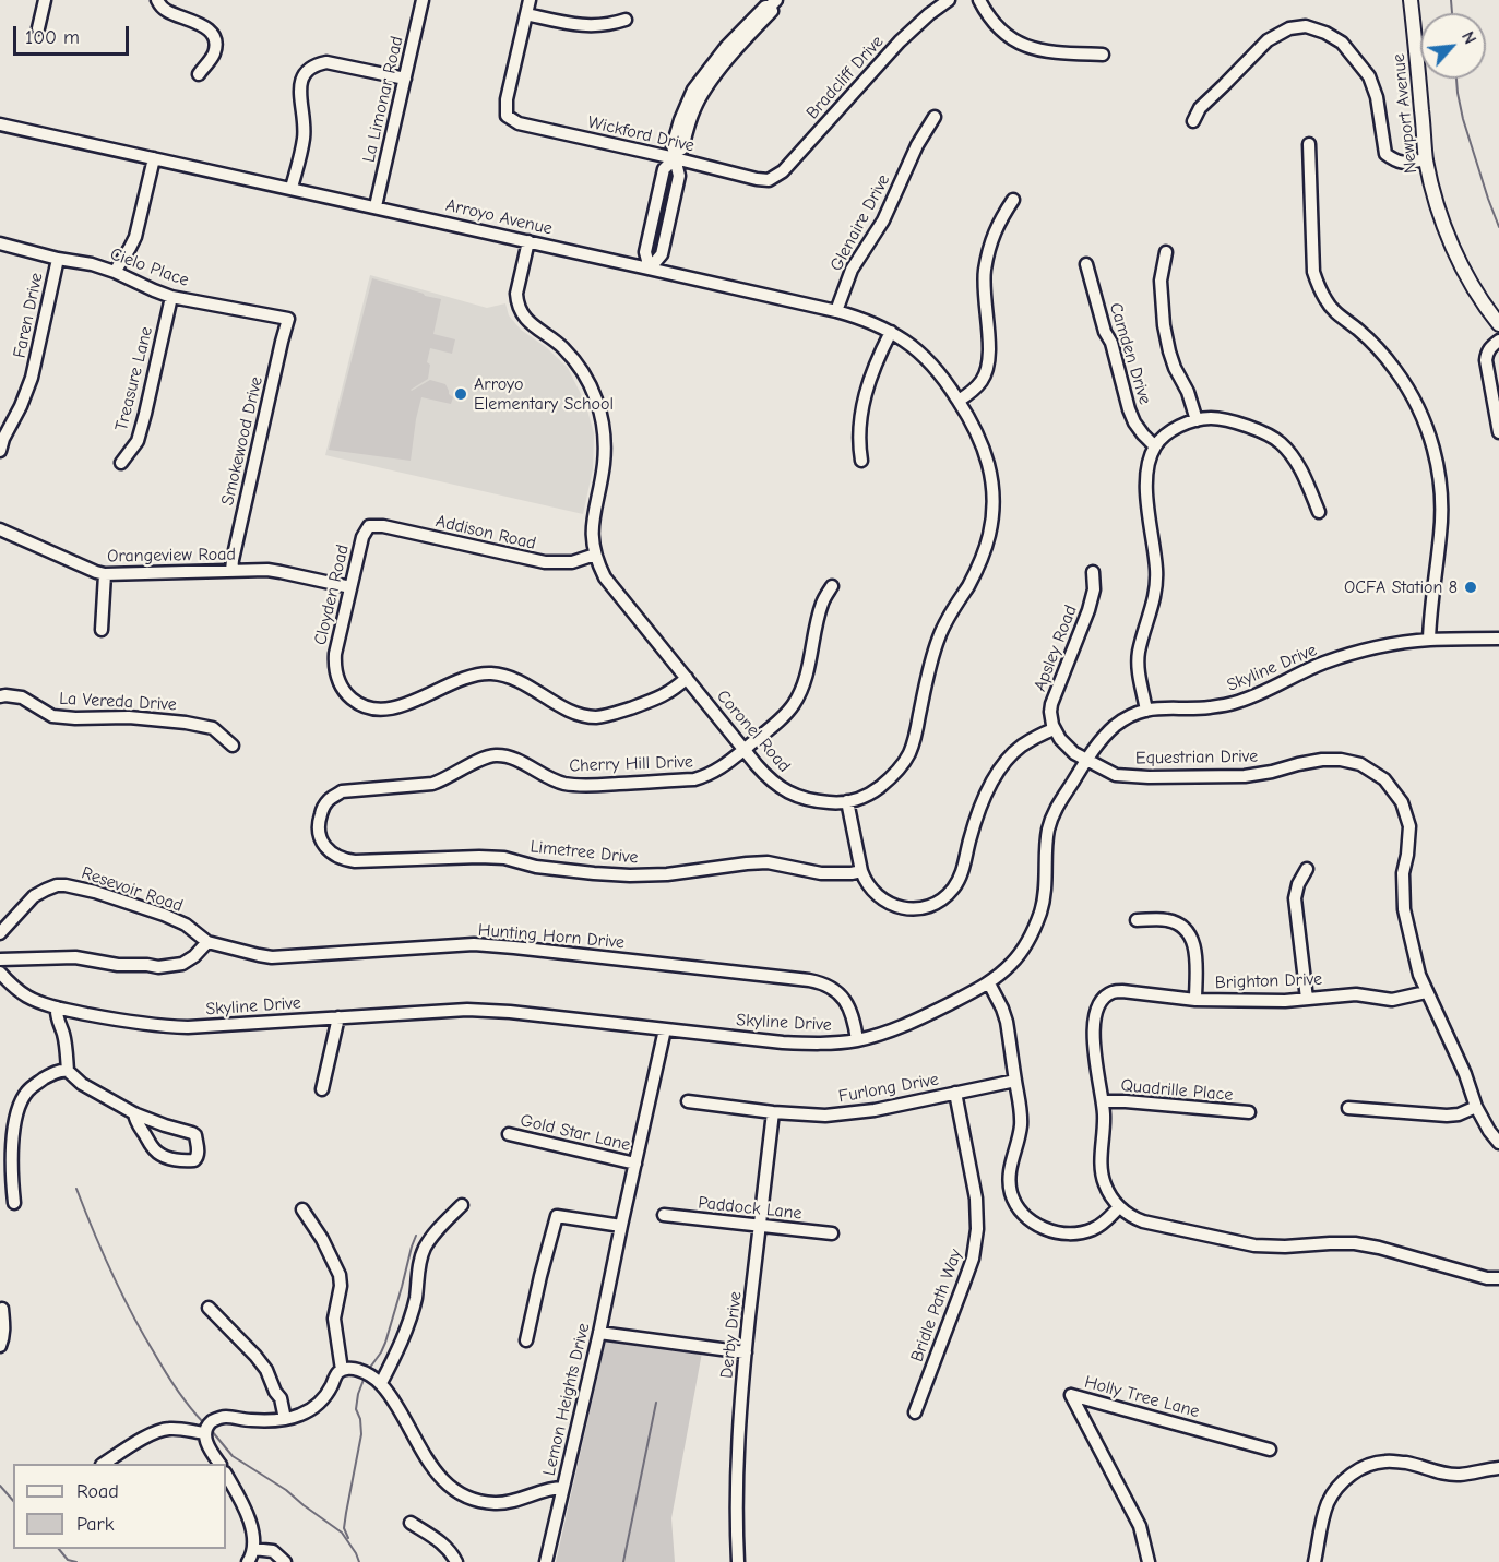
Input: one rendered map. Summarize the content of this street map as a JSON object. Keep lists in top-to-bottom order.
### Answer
{
  "streets": {
    "main road": ["Newport Avenue"],
    "street": [
      "Bradcliff Drive",
      "La Limonar Road",
      "Wickford Drive",
      "Arroyo Avenue",
      "Glenaire Drive",
      "Cielo Place",
      "Faren Drive",
      "Camden Drive",
      "Treasure Lane",
      "Smokewood Drive",
      "Addison Road",
      "Orangeview Road",
      "Cloyden Road",
      "Apsley Road",
      "Skyline Drive",
      "La Vereda Drive",
      "Coronel Road",
      "Equestrian Drive",
      "Cherry Hill Drive",
      "Limetree Drive",
      "Resevoir Road",
      "Hunting Horn Drive",
      "Brighton Drive",
      "Furlong Drive",
      "Quadrille Place",
      "Gold Star Lane",
      "Paddock Lane",
      "Bridle Path Way",
      "Derby Drive",
      "Holly Tree Lane",
      "Lemon Heights Drive"
    ]
  },
  "crossings": [
    ["Bradcliff Drive", "Wickford Drive"],
    ["La Limonar Road", "Arroyo Avenue"],
    ["Arroyo Avenue", "Glenaire Drive"],
    ["Arroyo Avenue", "Coronel Road"],
    ["Cielo Place", "Faren Drive"],
    ["Cielo Place", "Treasure Lane"],
    ["Cielo Place", "Smokewood Drive"],
    ["Smokewood Drive", "Orangeview Road"],
    ["Addison Road", "Cloyden Road"],
    ["Addison Road", "Coronel Road"],
    ["Orangeview Road", "Cloyden Road"],
    ["Cloyden Road", "Coronel Road"],
    ["Skyline Drive", "Equestrian Drive"],
    ["Skyline Drive", "Hunting Horn Drive"],
    ["Skyline Drive", "Lemon Heights Drive"],
    ["Coronel Road", "Cherry Hill Drive"],
    ["Equestrian Drive", "Brighton Drive"],
    ["Cherry Hill Drive", "Limetree Drive"],
    ["Resevoir Road", "Hunting Horn Drive"],
    ["Brighton Drive", "Quadrille Place"],
    ["Furlong Drive", "Bridle Path Way"],
    ["Furlong Drive", "Derby Drive"],
    ["Gold Star Lane", "Lemon Heights Drive"],
    ["Paddock Lane", "Derby Drive"]
  ],
  "places": ["Arroyo Elementary School", "OCFA Station 8"],
  "legend": ["Road", "Park"],
  "scale_bar": "100 m",
  "north": "top right"
}
